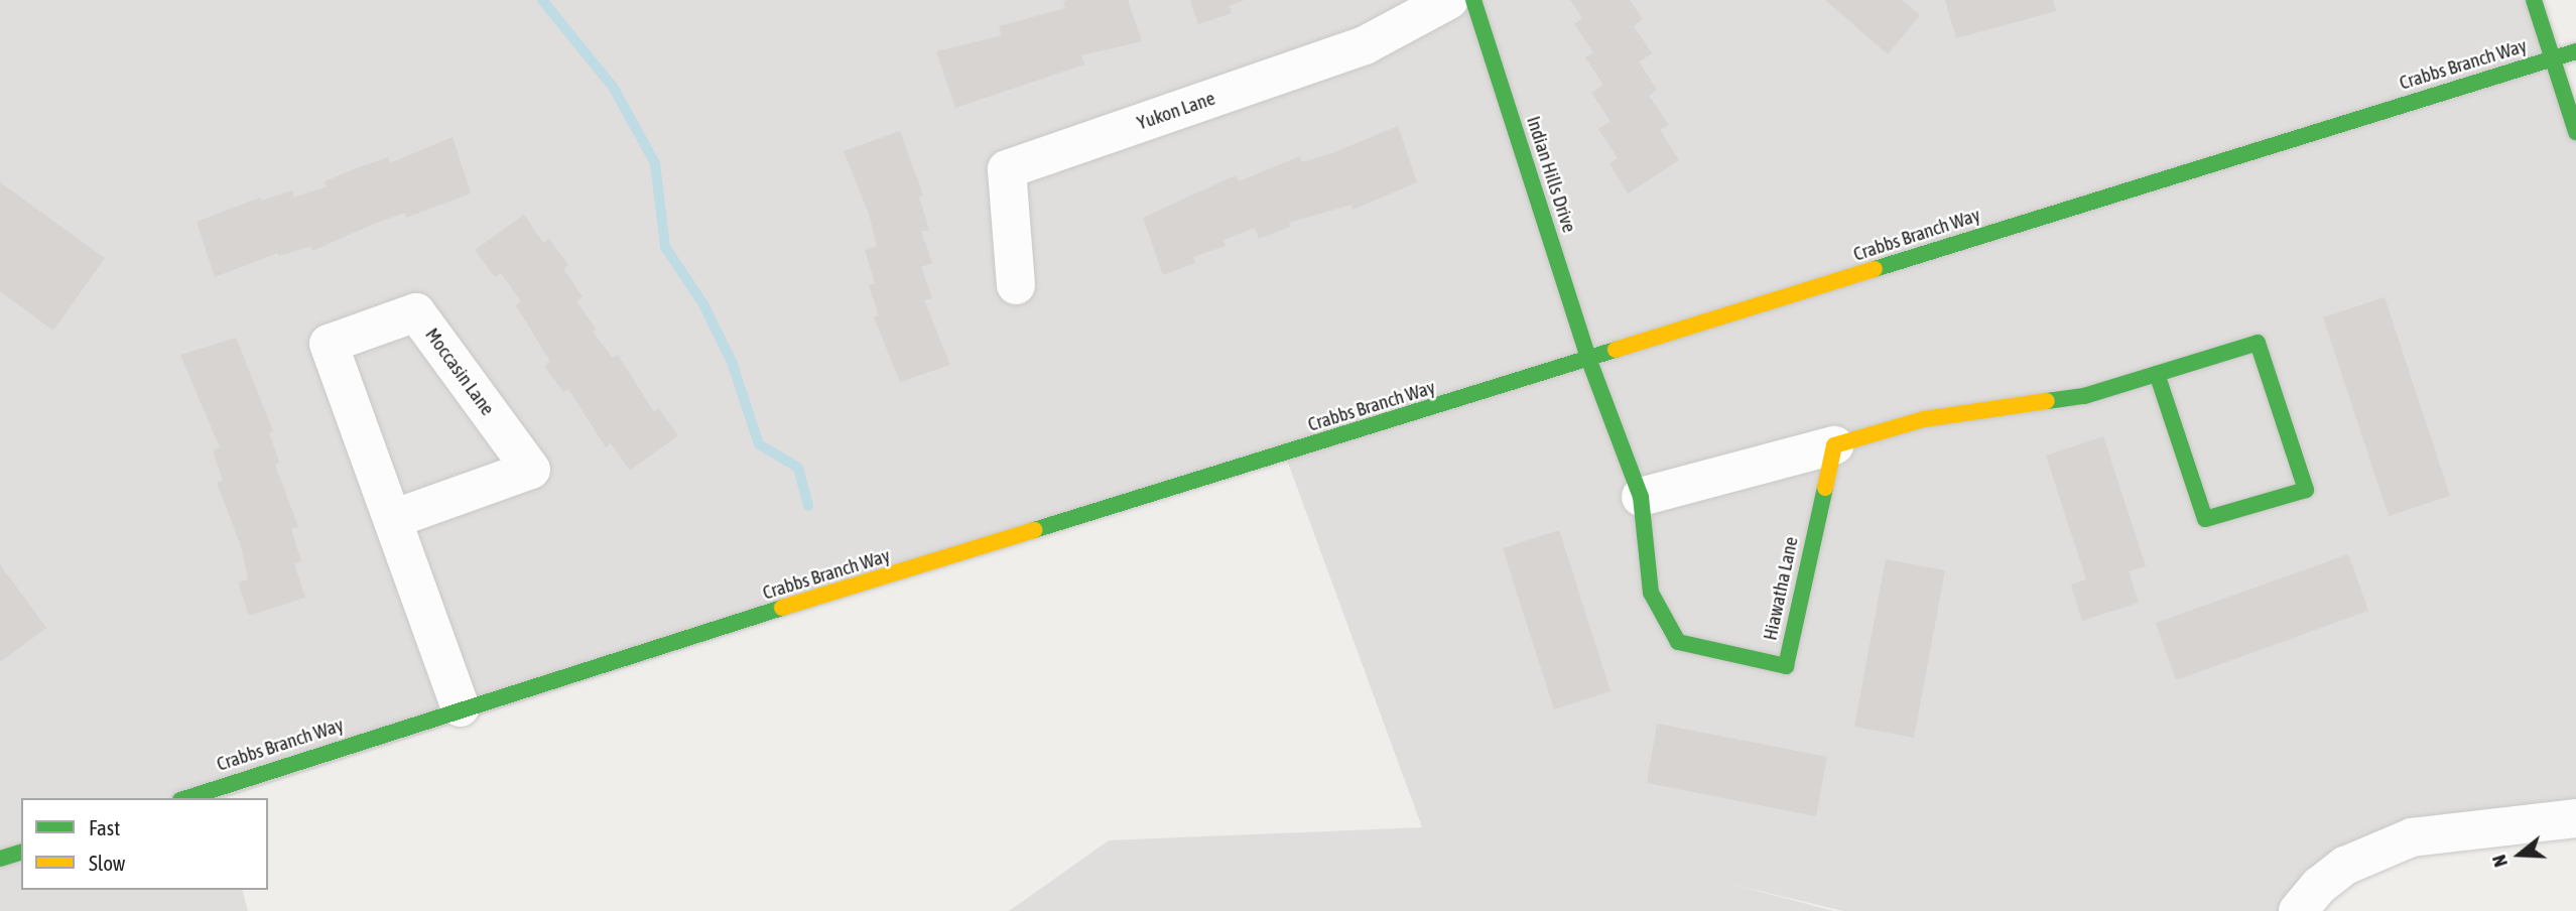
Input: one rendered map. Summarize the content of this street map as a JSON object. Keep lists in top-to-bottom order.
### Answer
{
  "streets": {
    "street": [
      "Crabbs Branch Way",
      "Yukon Lane",
      "Indian Hills Drive",
      "Moccasin Lane",
      "Hiawatha Lane"
    ]
  },
  "crossings": [
    ["Crabbs Branch Way", "Indian Hills Drive"],
    ["Crabbs Branch Way", "Moccasin Lane"],
    ["Crabbs Branch Way", "Hiawatha Lane"],
    ["Indian Hills Drive", "Hiawatha Lane"]
  ],
  "legend": ["Fast", "Slow"],
  "north": "left"
}
